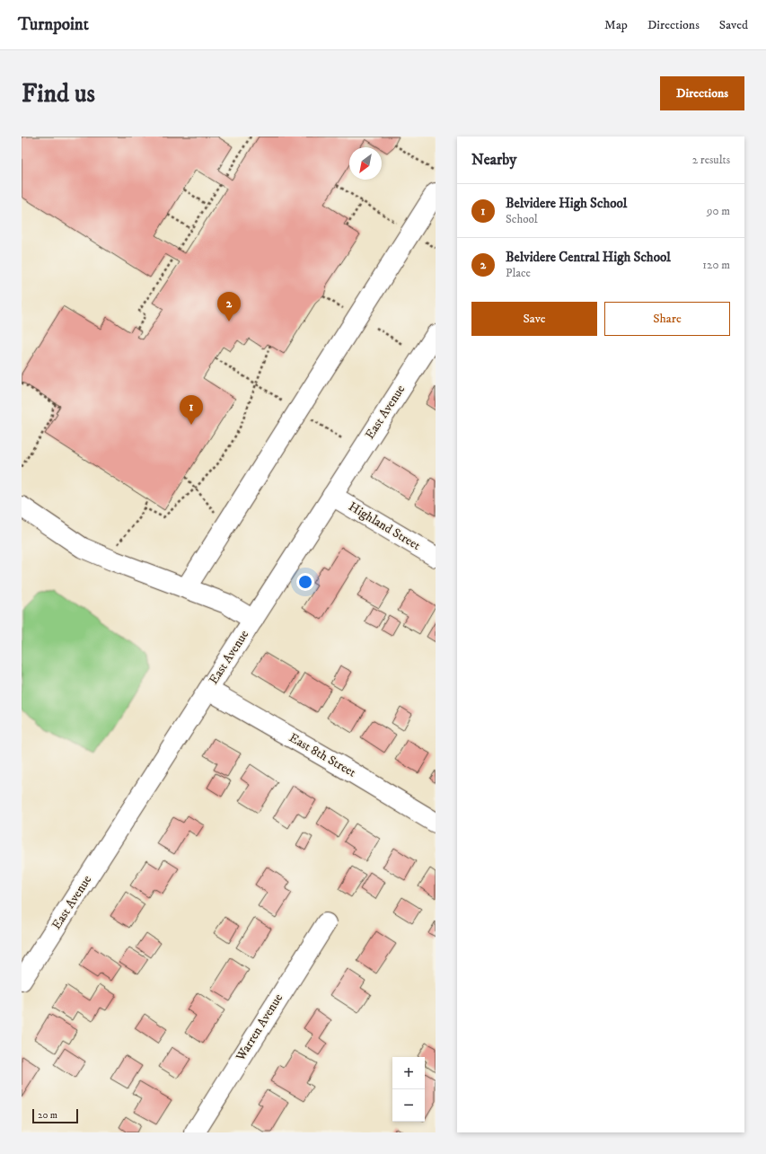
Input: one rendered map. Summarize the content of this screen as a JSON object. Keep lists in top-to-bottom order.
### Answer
{
  "streets": {
    "street": [
      "East Avenue",
      "Highland Street",
      "East 8th Street",
      "Warren Avenue"
    ]
  },
  "crossings": [
    ["East Avenue", "Highland Street"],
    ["East Avenue", "East 8th Street"]
  ],
  "scale_bar": "20 m",
  "north": "bottom left",
  "page": {
    "header": "Turnpoint",
    "nav": ["Map", "Directions", "Saved"],
    "buttons": [
      "Directions",
      ["Save", "Share"]
    ],
    "title": "Find us",
    "heading": ["Nearby", "2 results"],
    "list": [
      {
        "mark": "1",
        "name": "Belvidere High School",
        "note": "School",
        "value": "90 m"
      },
      {
        "mark": "2",
        "name": "Belvidere Central High School",
        "note": "Place",
        "value": "120 m"
      }
    ],
    "pins": ["2", "1"],
    "map_buttons": ["+", "−"],
    "scale": "20 m"
  }
}
